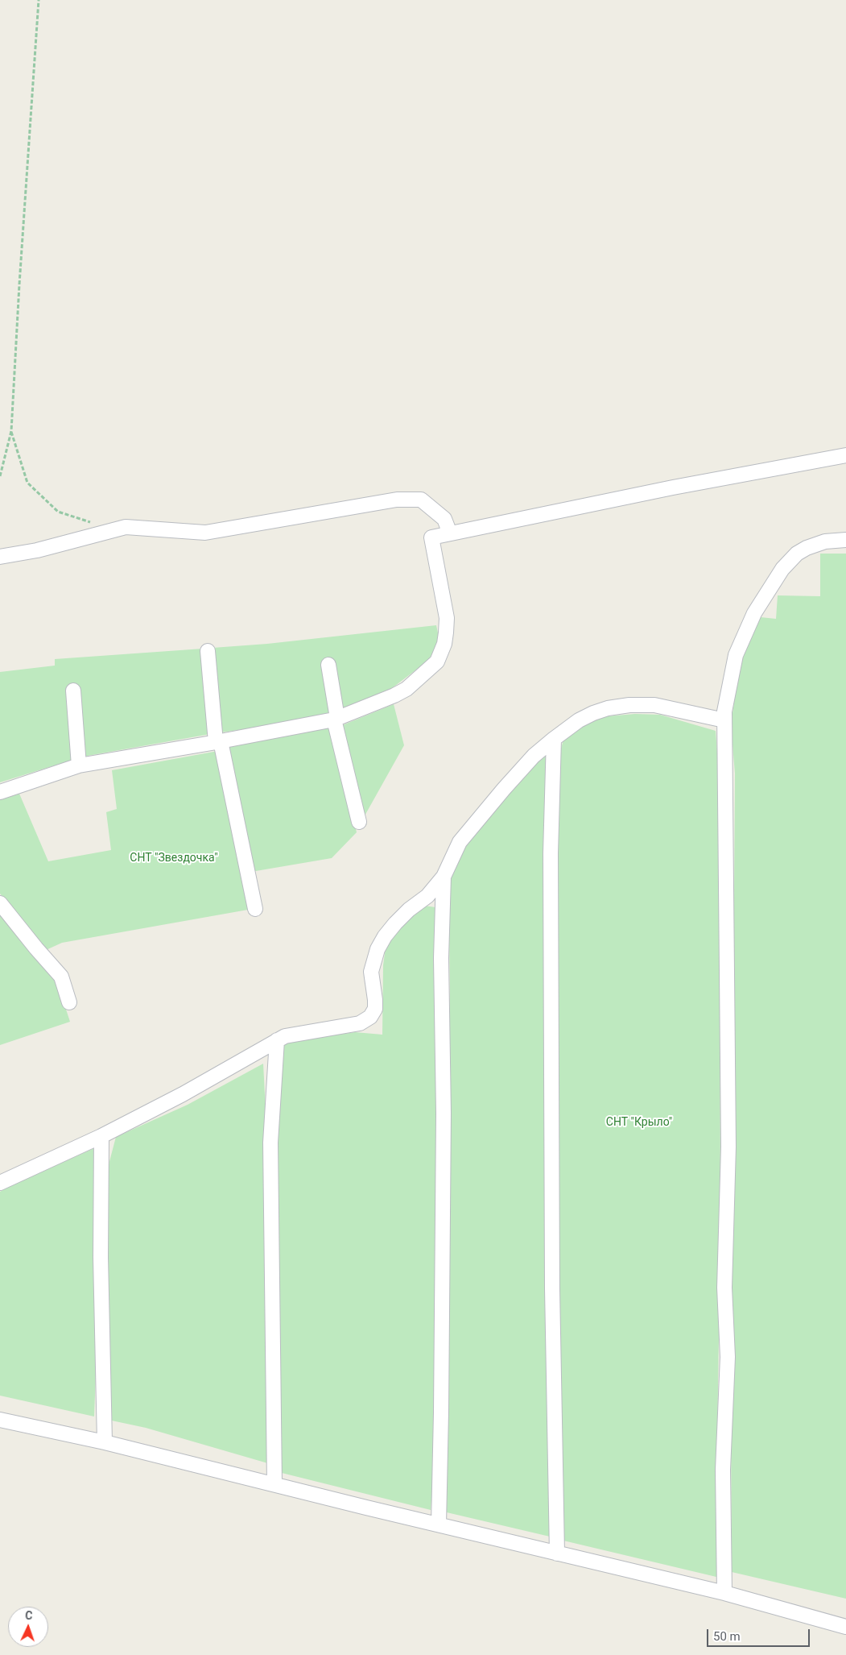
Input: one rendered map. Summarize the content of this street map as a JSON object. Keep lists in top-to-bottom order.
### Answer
{
  "parks": ["СНТ \"Звездочка\"", "СНТ \"Крыло\""],
  "scale_bar": "50 m",
  "north": "top"
}
